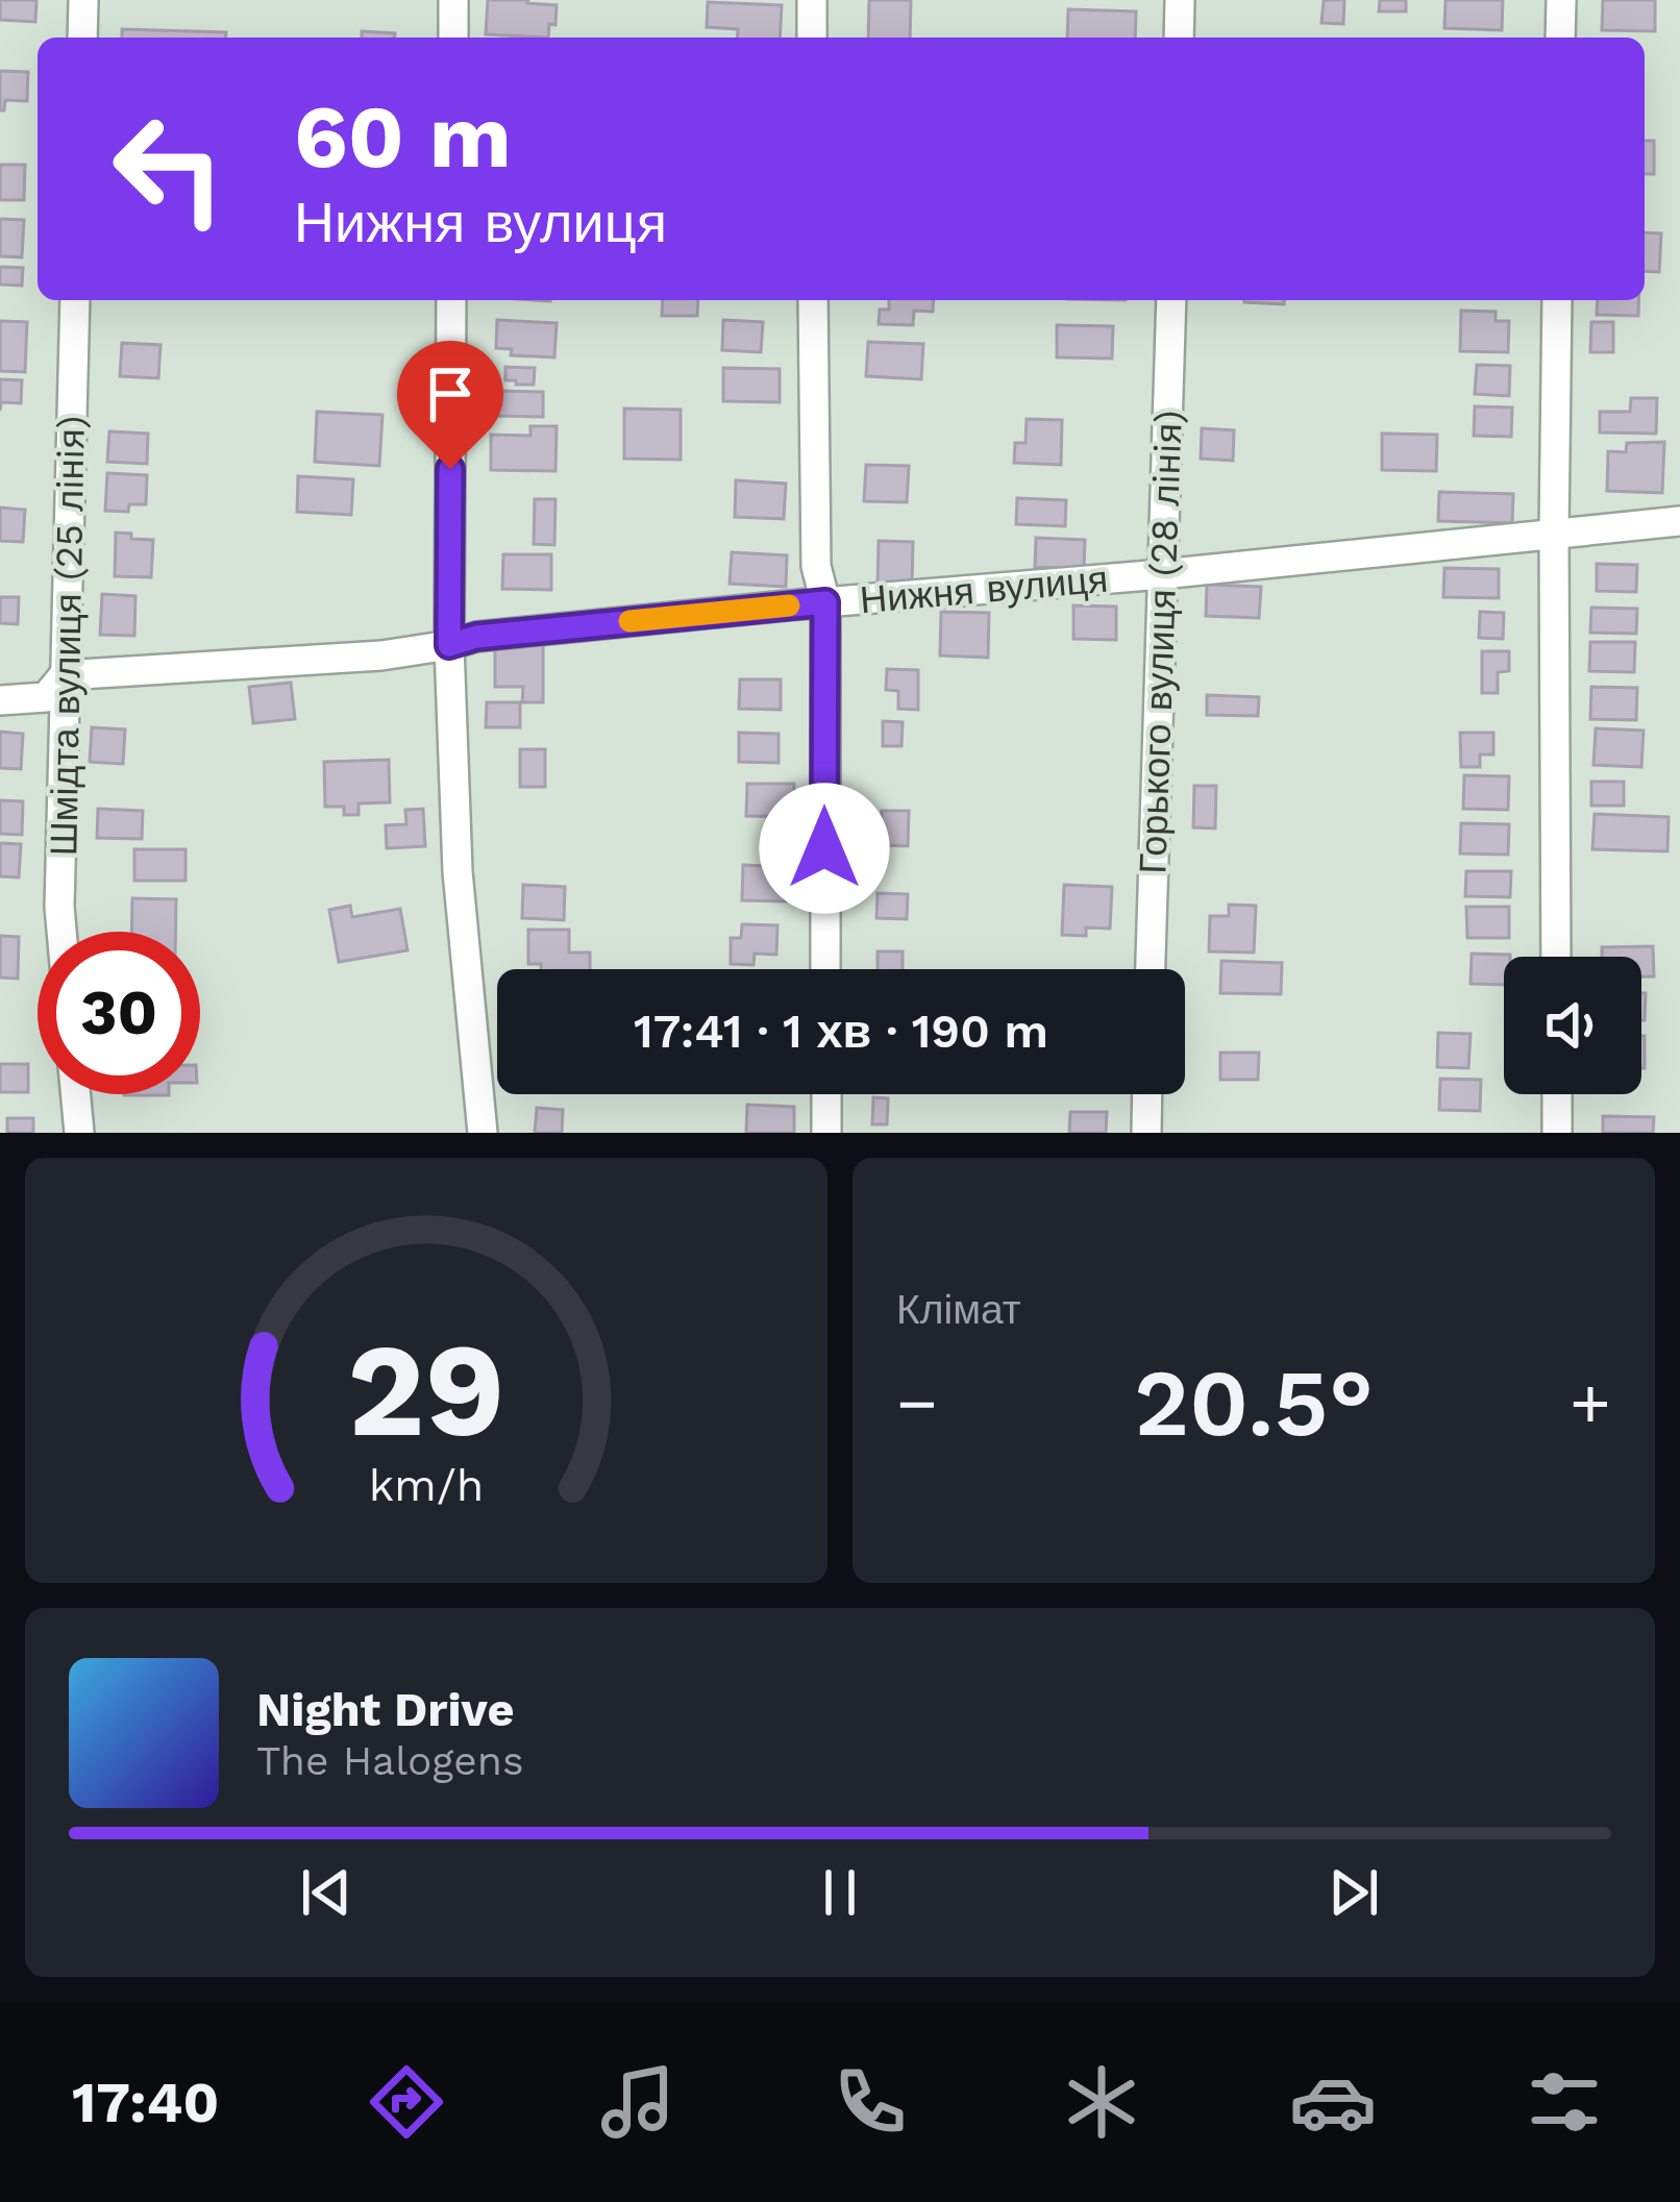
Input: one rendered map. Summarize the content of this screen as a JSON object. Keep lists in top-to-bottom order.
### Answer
{
  "streets": {
    "street": ["Нижня вулиця", "Шмідта вулиця (25 лiнiя)", "Горького вулиця (28 лiнiя)"]
  },
  "crossings": [
    ["Нижня вулиця", "Шмідта вулиця (25 лiнiя)"],
    ["Нижня вулиця", "Горького вулиця (28 лiнiя)"]
  ],
  "page": {
    "turn": ["60 m", "Нижня вулиця"],
    "limit": "30",
    "trip": "17:41 · 1 хв · 190 m",
    "tile": "Клімат",
    "heat": ["−", "20.5°", "+"],
    "song": ["Night Drive", "The Halogens"],
    "tabs": "17:40",
    "gauge": ["29", "km/h"]
  }
}
